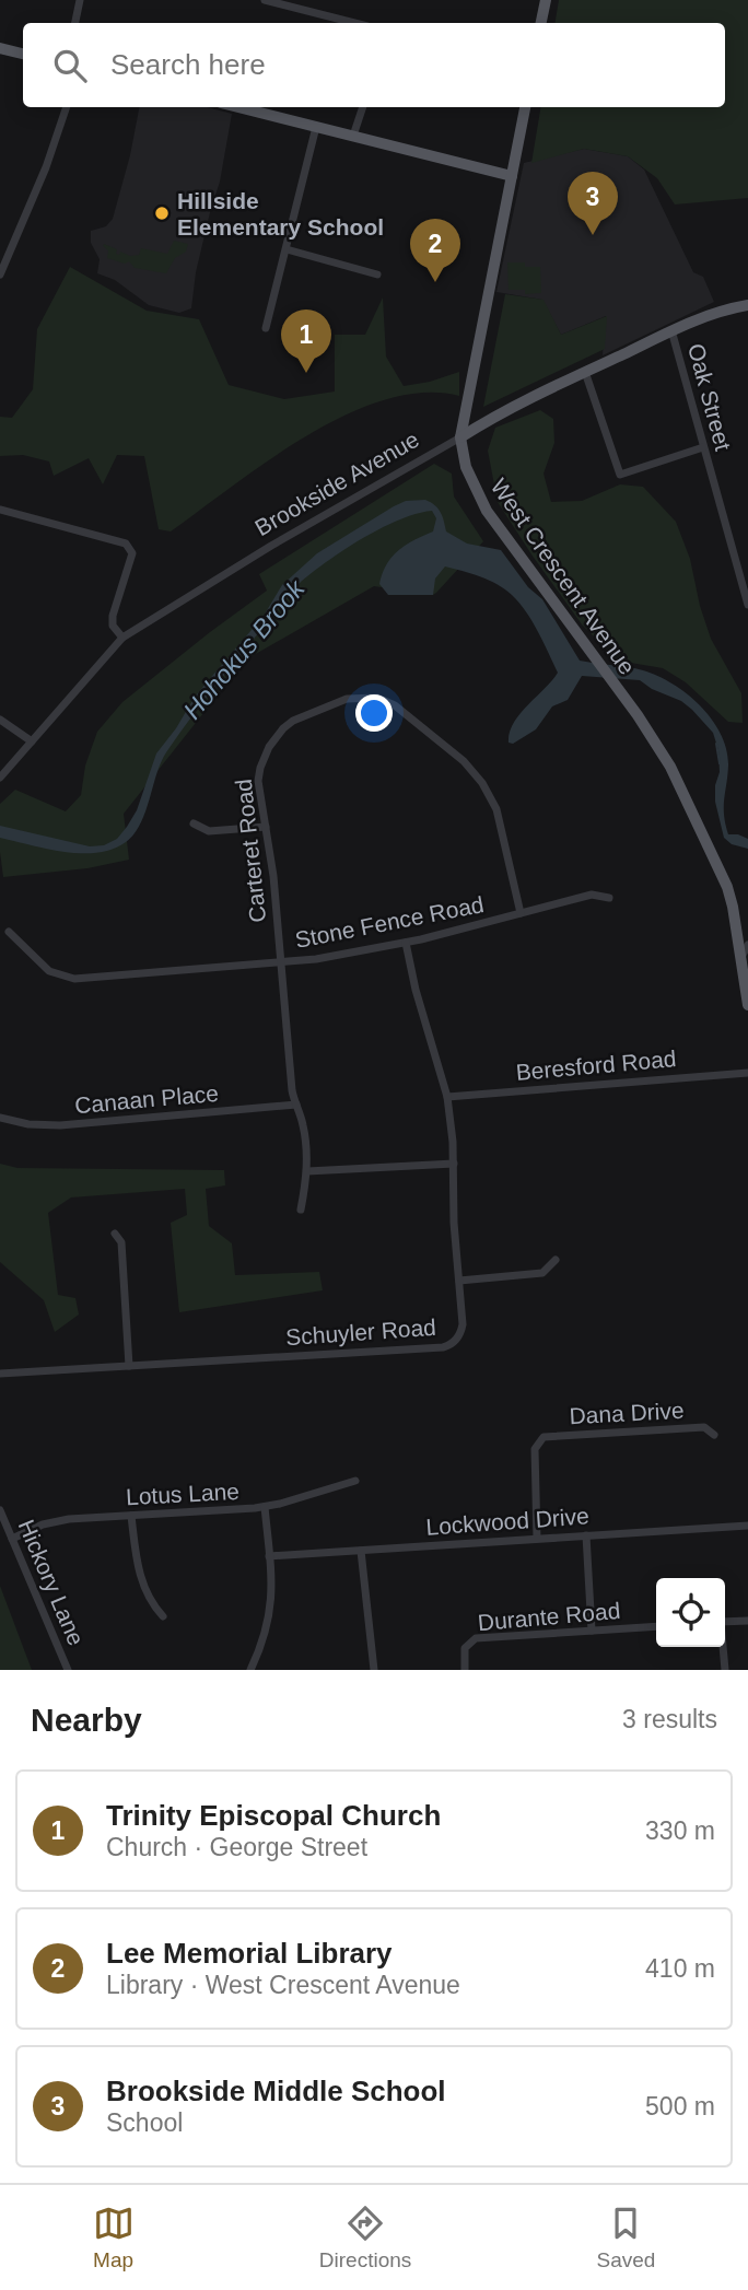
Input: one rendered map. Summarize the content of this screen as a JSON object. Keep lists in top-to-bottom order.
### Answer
{
  "streets": {
    "main road": ["Brookside Avenue", "West Crescent Avenue"],
    "street": [
      "Oak Street",
      "Carteret Road",
      "Stone Fence Road",
      "Beresford Road",
      "Canaan Place",
      "Schuyler Road",
      "Dana Drive",
      "Lotus Lane",
      "Lockwood Drive",
      "Hickory Lane",
      "Durante Road"
    ]
  },
  "crossings": [
    ["Oak Street", "Brookside Avenue"],
    ["Brookside Avenue", "West Crescent Avenue"],
    ["Carteret Road", "Stone Fence Road"],
    ["Carteret Road", "Canaan Place"],
    ["Stone Fence Road", "Schuyler Road"],
    ["Beresford Road", "Schuyler Road"],
    ["Dana Drive", "Lockwood Drive"],
    ["Lotus Lane", "Hickory Lane"]
  ],
  "water": ["Hohokus Brook"],
  "places": ["Hillside Elementary School"],
  "page": {
    "search": "Search here",
    "pins": ["3", "2", "1"],
    "heading": ["Nearby", "3 results"],
    "list": [
      {
        "mark": "1",
        "name": "Trinity Episcopal Church",
        "note": "Church · George Street",
        "value": "330 m"
      },
      {
        "mark": "2",
        "name": "Lee Memorial Library",
        "note": "Library · West Crescent Avenue",
        "value": "410 m"
      },
      {
        "mark": "3",
        "name": "Brookside Middle School",
        "note": "School",
        "value": "500 m"
      }
    ],
    "nav": ["Map", "Directions", "Saved"]
  }
}
